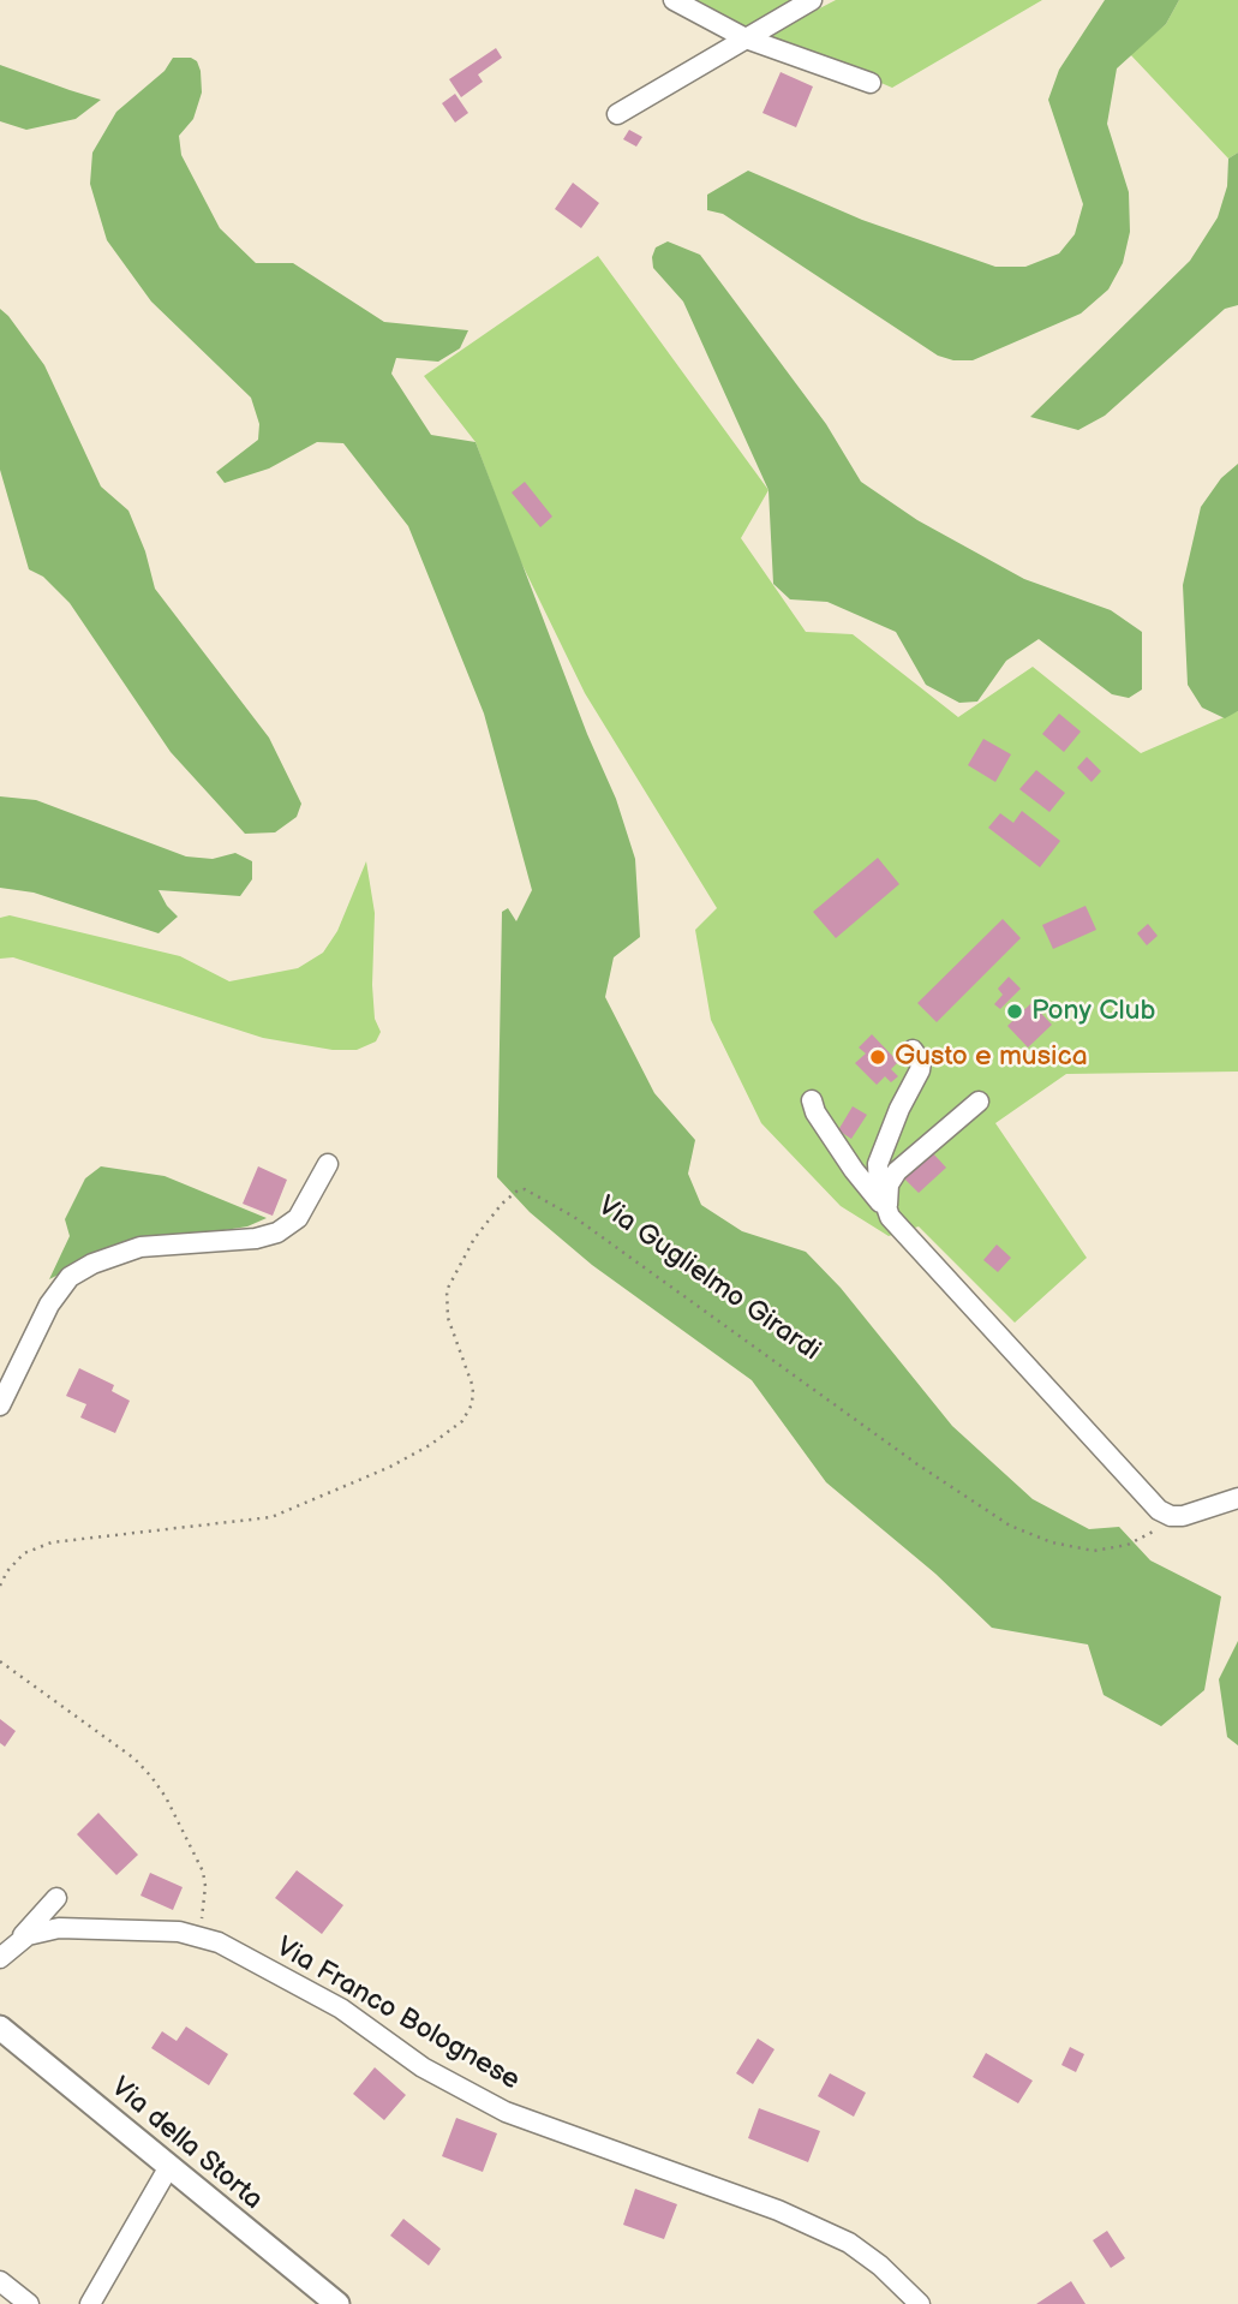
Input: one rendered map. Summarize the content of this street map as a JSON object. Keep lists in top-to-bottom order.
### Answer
{
  "streets": {
    "main road": ["Via della Storta"],
    "street": ["Via Franco Bolognese"],
    "path": ["Via Guglielmo Girardi"]
  },
  "places": ["Pony Club", "Gusto e musica"]
}
